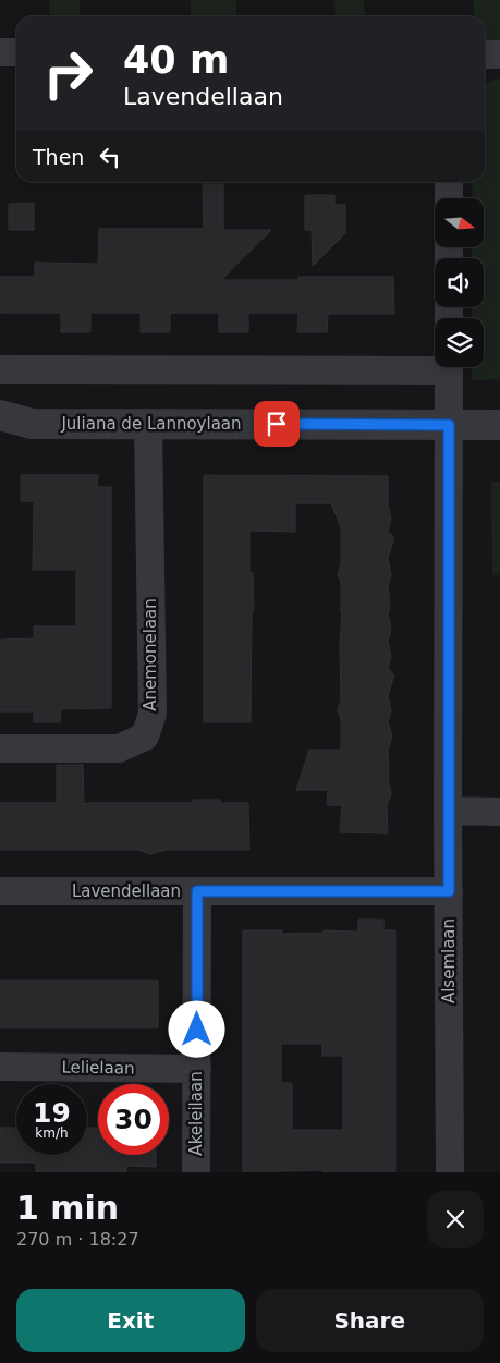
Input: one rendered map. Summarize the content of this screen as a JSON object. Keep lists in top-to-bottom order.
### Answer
{
  "streets": {
    "street": [
      "Juliana de Lannoylaan",
      "Anemonelaan",
      "Lavendellaan",
      "Alsemlaan",
      "Lelielaan",
      "Akeleilaan"
    ]
  },
  "crossings": [
    ["Juliana de Lannoylaan", "Anemonelaan"],
    ["Juliana de Lannoylaan", "Alsemlaan"],
    ["Lavendellaan", "Alsemlaan"],
    ["Lavendellaan", "Akeleilaan"],
    ["Lelielaan", "Akeleilaan"]
  ],
  "north": "right",
  "page": {
    "turn": ["40 m", "Lavendellaan"],
    "then": "Then",
    "speed": "19 km/h",
    "limit": "30",
    "heading": ["1 min", "270 m · 18:27"],
    "buttons": ["Exit", "Share"]
  }
}
